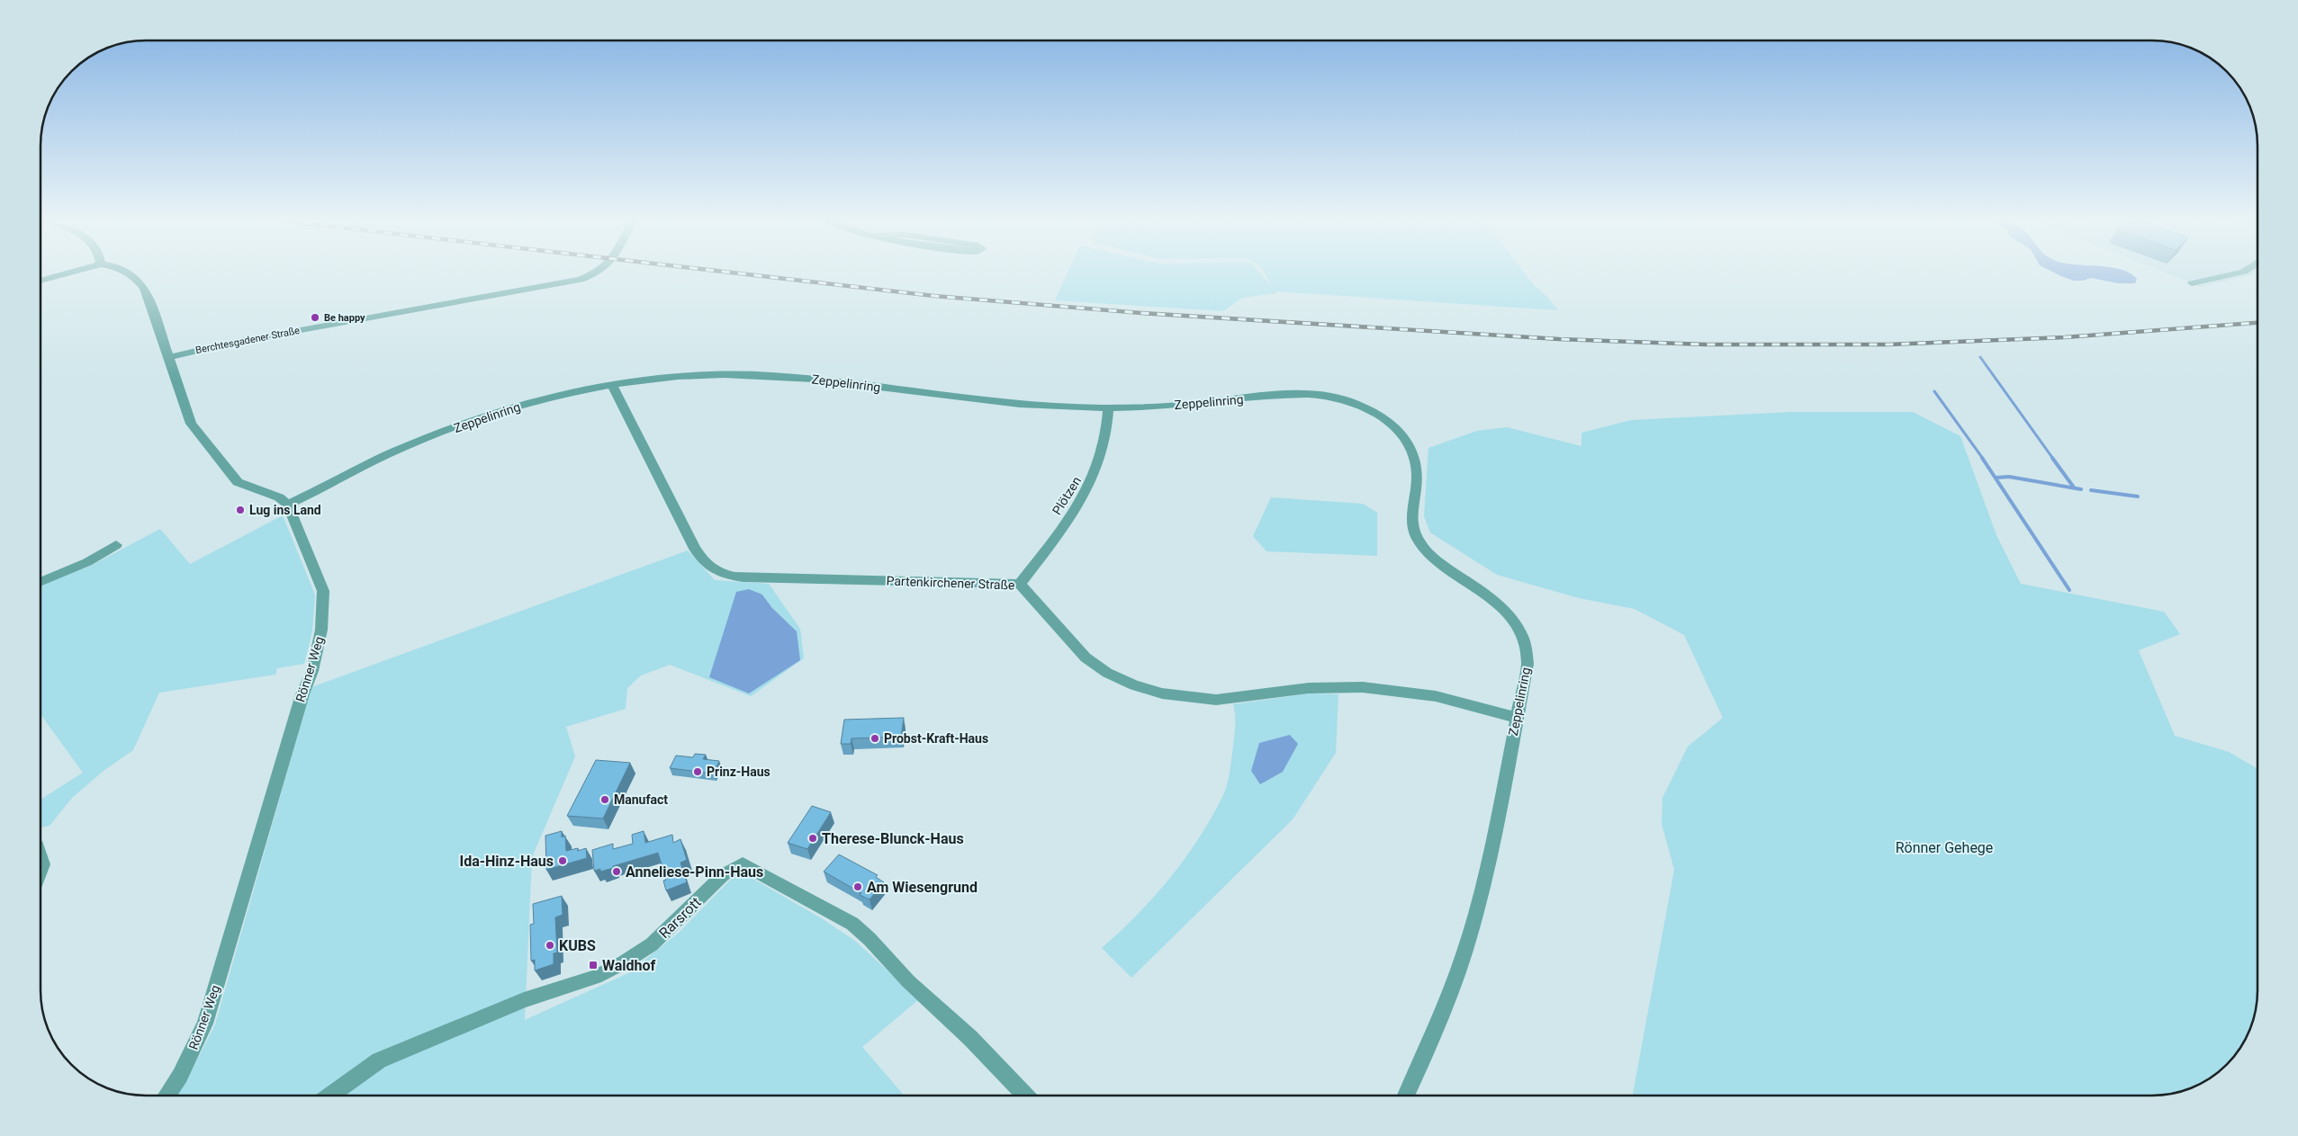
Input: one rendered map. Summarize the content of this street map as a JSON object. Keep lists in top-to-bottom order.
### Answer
{
  "streets": {
    "street": [
      "Berchtesgadener Straße",
      "Zeppelinring",
      "Plötzen",
      "Partenkirchener Straße",
      "Rönner Weg",
      "Rarsrott"
    ]
  },
  "crossings": [
    ["Zeppelinring", "Plötzen"],
    ["Zeppelinring", "Partenkirchener Straße"],
    ["Zeppelinring", "Rönner Weg"],
    ["Plötzen", "Partenkirchener Straße"]
  ],
  "parks": ["Rönner Gehege"],
  "places": {
    "other": [
      "Be happy",
      "Lug ins Land",
      "Probst-Kraft-Haus",
      "Prinz-Haus",
      "Manufact",
      "Therese-Blunck-Haus",
      "Ida-Hinz-Haus",
      "Anneliese-Pinn-Haus",
      "Am Wiesengrund",
      "KUBS"
    ],
    "transit": ["Waldhof"]
  }
}
